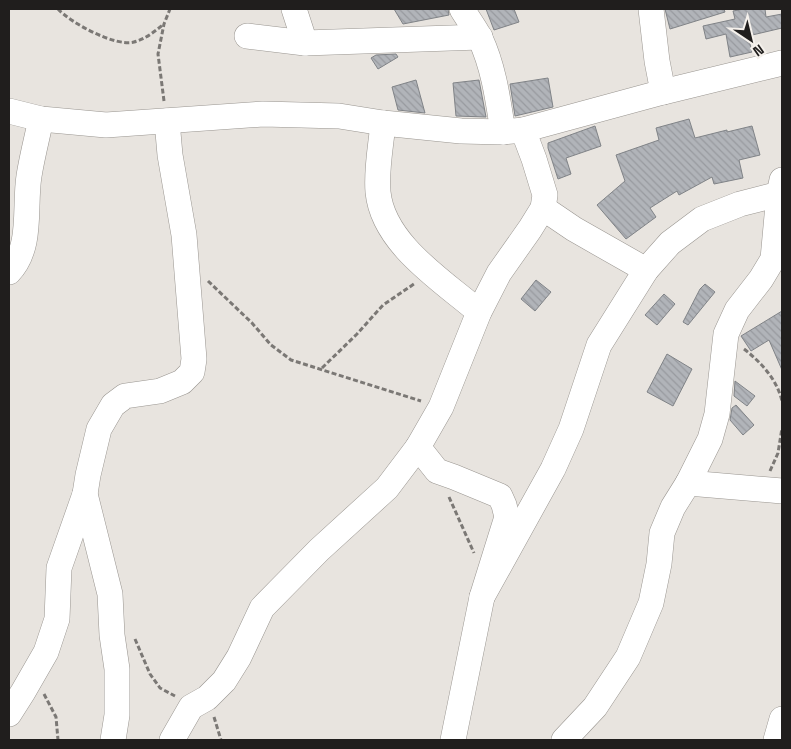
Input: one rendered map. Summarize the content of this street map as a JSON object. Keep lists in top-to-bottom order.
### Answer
{
  "north": "bottom right"
}
